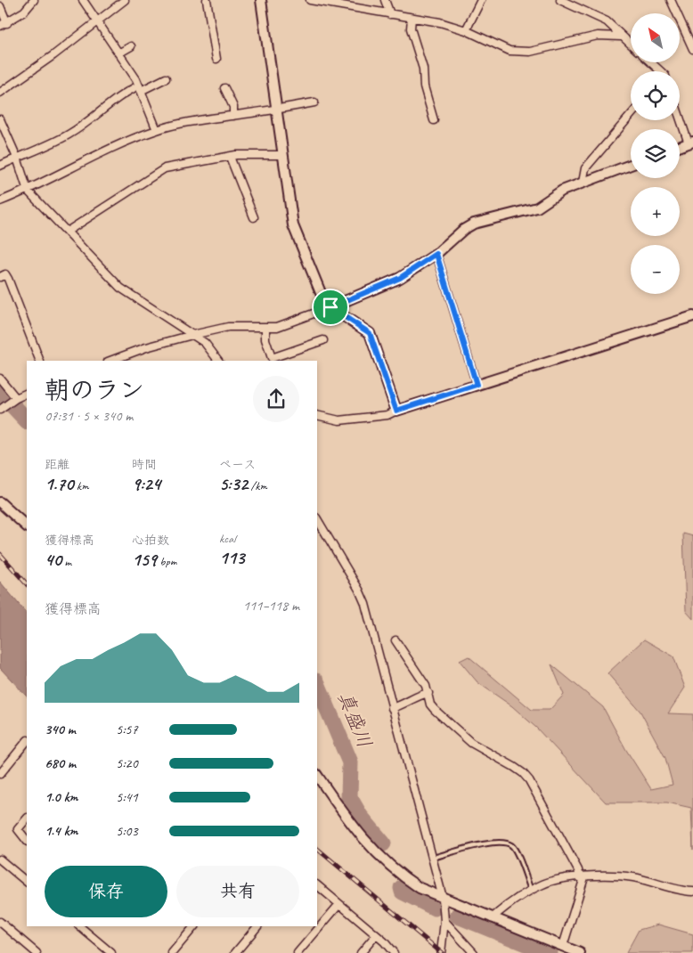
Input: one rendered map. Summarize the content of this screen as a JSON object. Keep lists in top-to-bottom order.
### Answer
{
  "water": ["真盛川"],
  "north": "top left",
  "page": {
    "map_buttons": ["+", "−"],
    "heading": ["朝のラン", "07:31 · 5 × 340 m"],
    "stats": [
      ["距離", "1.70 km"],
      ["時間", "9:24"],
      ["ペース", "5:32 /km"],
      ["獲得標高", "40 m"],
      ["心拍数", "159 bpm"],
      ["kcal", "113"]
    ],
    "chart": ["獲得標高", "111–118 m"],
    "list": [
      {
        "name": "340 m",
        "note": "5:57"
      },
      {
        "name": "680 m",
        "note": "5:20"
      },
      {
        "name": "1.0 km",
        "note": "5:41"
      },
      {
        "name": "1.4 km",
        "note": "5:03"
      }
    ],
    "buttons": ["保存", "共有"]
  }
}
